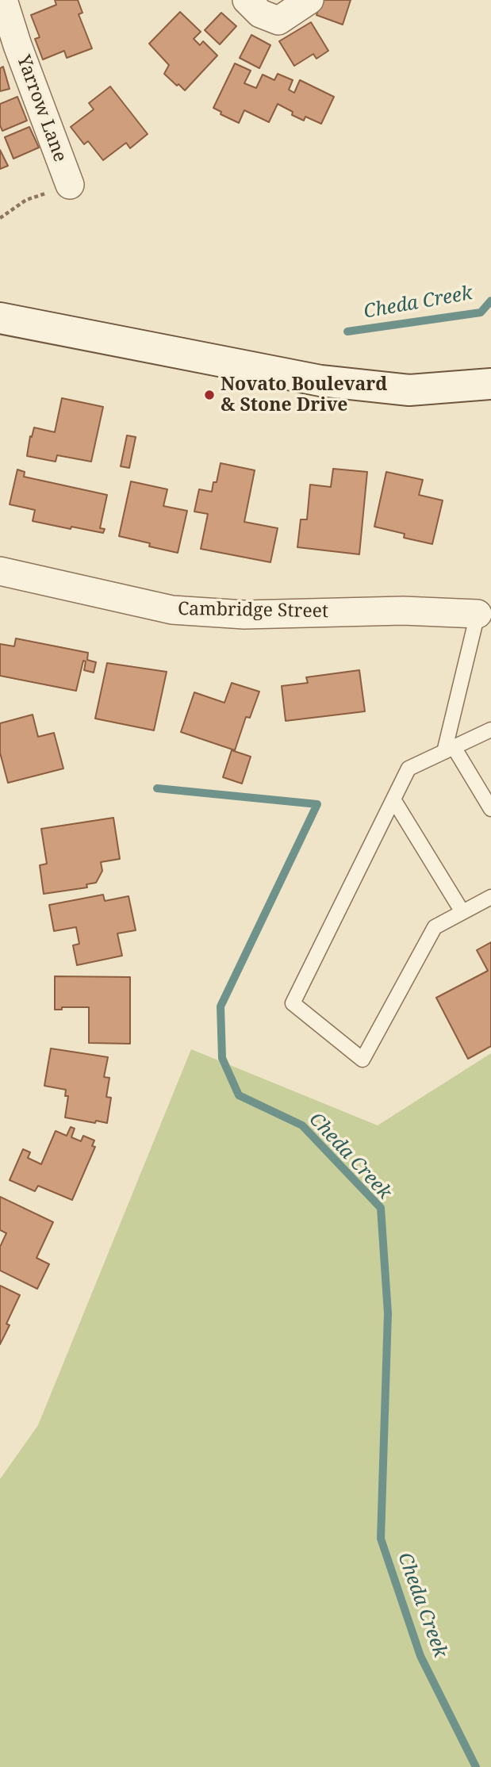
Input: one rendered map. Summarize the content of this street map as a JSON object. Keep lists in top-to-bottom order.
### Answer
{
  "streets": {
    "street": ["Yarrow Lane", "Cambridge Street"]
  },
  "water": ["Cheda Creek"],
  "places": ["Novato Boulevard & Stone Drive"]
}
